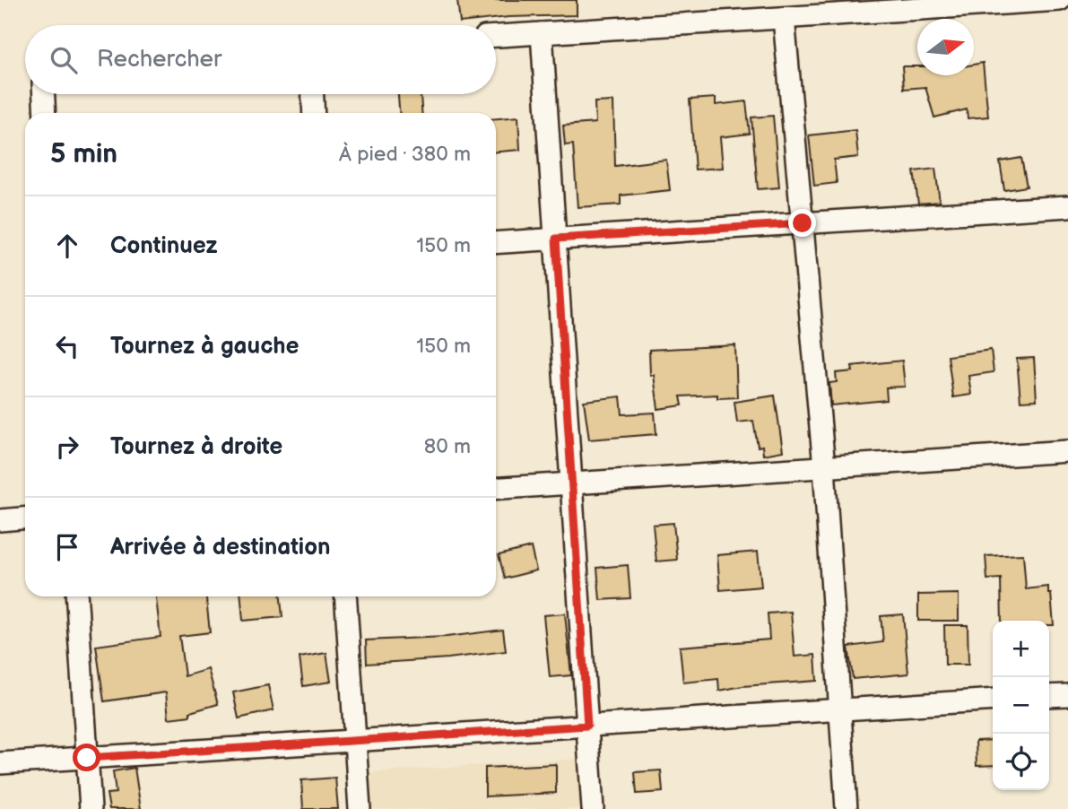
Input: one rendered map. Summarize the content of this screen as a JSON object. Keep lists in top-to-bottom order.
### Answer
{
  "north": "right",
  "page": {
    "search": "Rechercher",
    "heading": ["5 min", "À pied · 380 m"],
    "list": [
      ["Continuez", "150 m"],
      ["Tournez à gauche", "150 m"],
      ["Tournez à droite", "80 m"],
      "Arrivée à destination"
    ],
    "map_buttons": ["+", "−"]
  }
}
